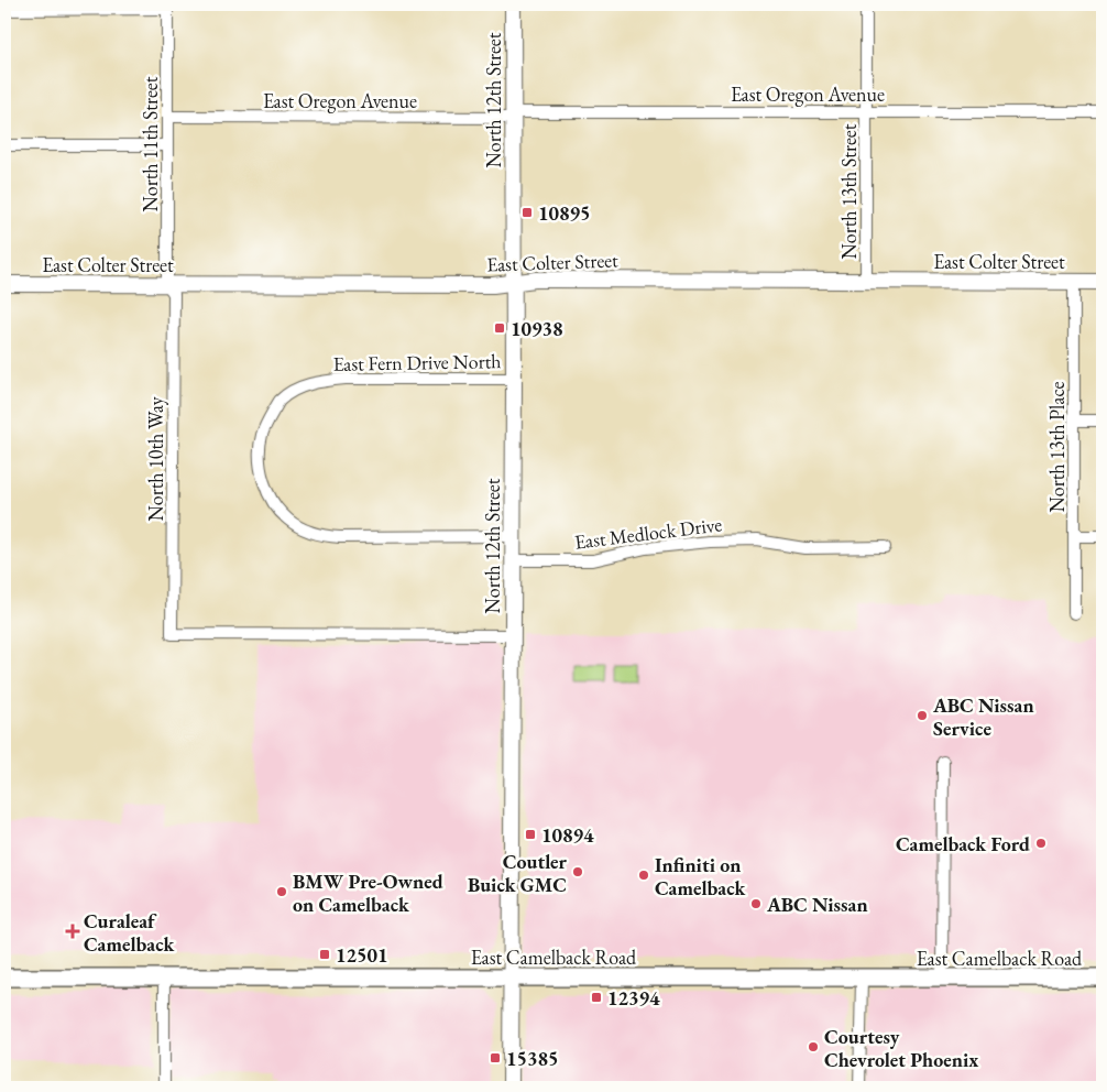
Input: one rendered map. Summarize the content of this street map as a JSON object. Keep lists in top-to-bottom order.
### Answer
{
  "streets": {
    "main road": ["East Camelback Road"],
    "street": [
      "East Oregon Avenue",
      "North 12th Street",
      "North 11th Street",
      "North 13th Street",
      "East Colter Street",
      "East Fern Drive North",
      "North 13th Place",
      "North 10th Way",
      "East Medlock Drive"
    ]
  },
  "crossings": [
    ["East Oregon Avenue", "North 12th Street"],
    ["East Oregon Avenue", "North 11th Street"],
    ["East Oregon Avenue", "North 13th Street"],
    ["North 12th Street", "East Colter Street"],
    ["North 12th Street", "East Fern Drive North"],
    ["North 12th Street", "North 10th Way"],
    ["North 12th Street", "East Medlock Drive"],
    ["North 12th Street", "East Camelback Road"],
    ["North 11th Street", "East Colter Street"],
    ["North 11th Street", "North 10th Way"],
    ["North 13th Street", "East Colter Street"],
    ["East Colter Street", "North 13th Place"],
    ["East Colter Street", "North 10th Way"]
  ],
  "places": {
    "transit": [
      "10895",
      "10938",
      "10894",
      "12501",
      "12394",
      "15385"
    ],
    "other": [
      "ABC Nissan Service",
      "Camelback Ford",
      "Coutler Buick GMC",
      "Infiniti on Camelback",
      "BMW Pre-Owned on Camelback",
      "ABC Nissan",
      "Courtesy Chevrolet Phoenix"
    ],
    "health": ["Curaleaf Camelback"]
  }
}
